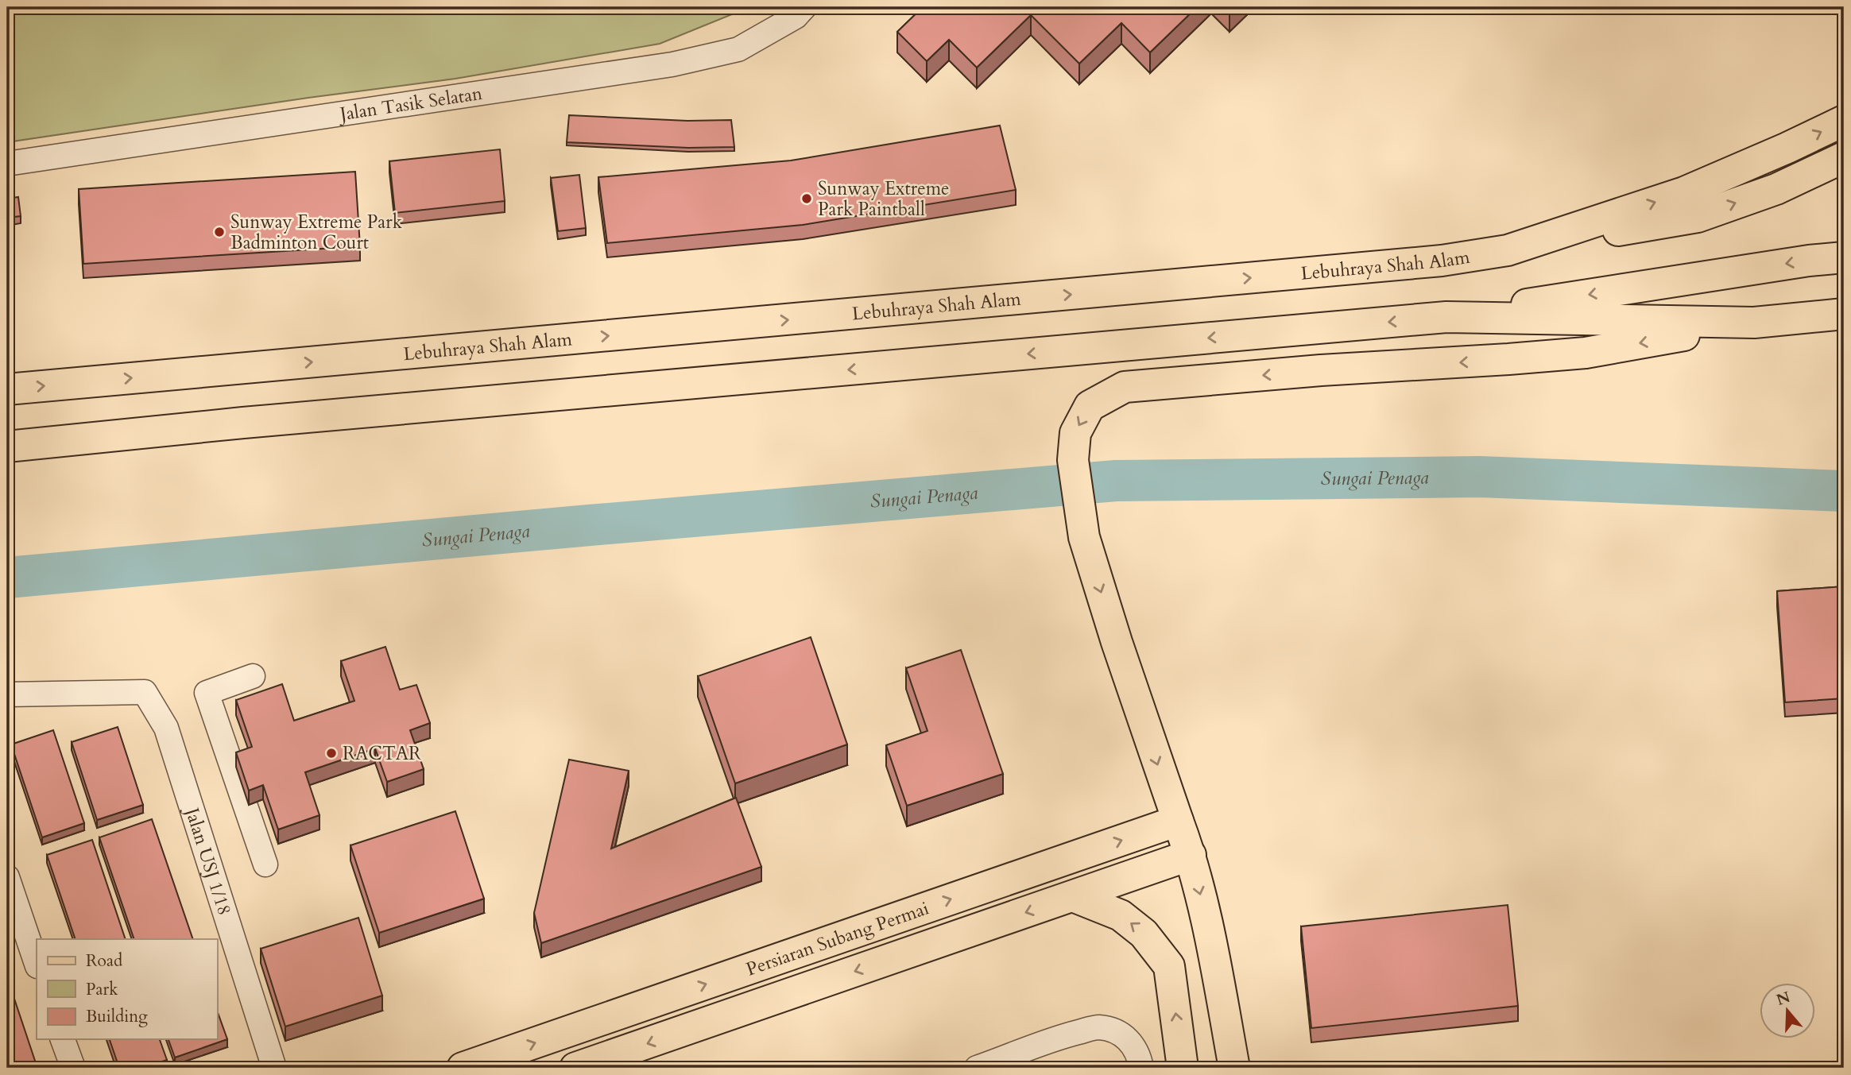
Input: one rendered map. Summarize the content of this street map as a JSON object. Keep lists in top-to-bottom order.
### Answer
{
  "streets": {
    "main road": ["Lebuhraya Shah Alam", "Persiaran Subang Permai"],
    "street": ["Jalan Tasik Selatan", "Jalan USJ 1/18"]
  },
  "water": ["Sungai Penaga"],
  "places": ["Sunway Extreme Park Paintball", "Sunway Extreme Park Badminton Court", "RACTAR"],
  "legend": ["Road", "Park", "Building"],
  "north": "top"
}
